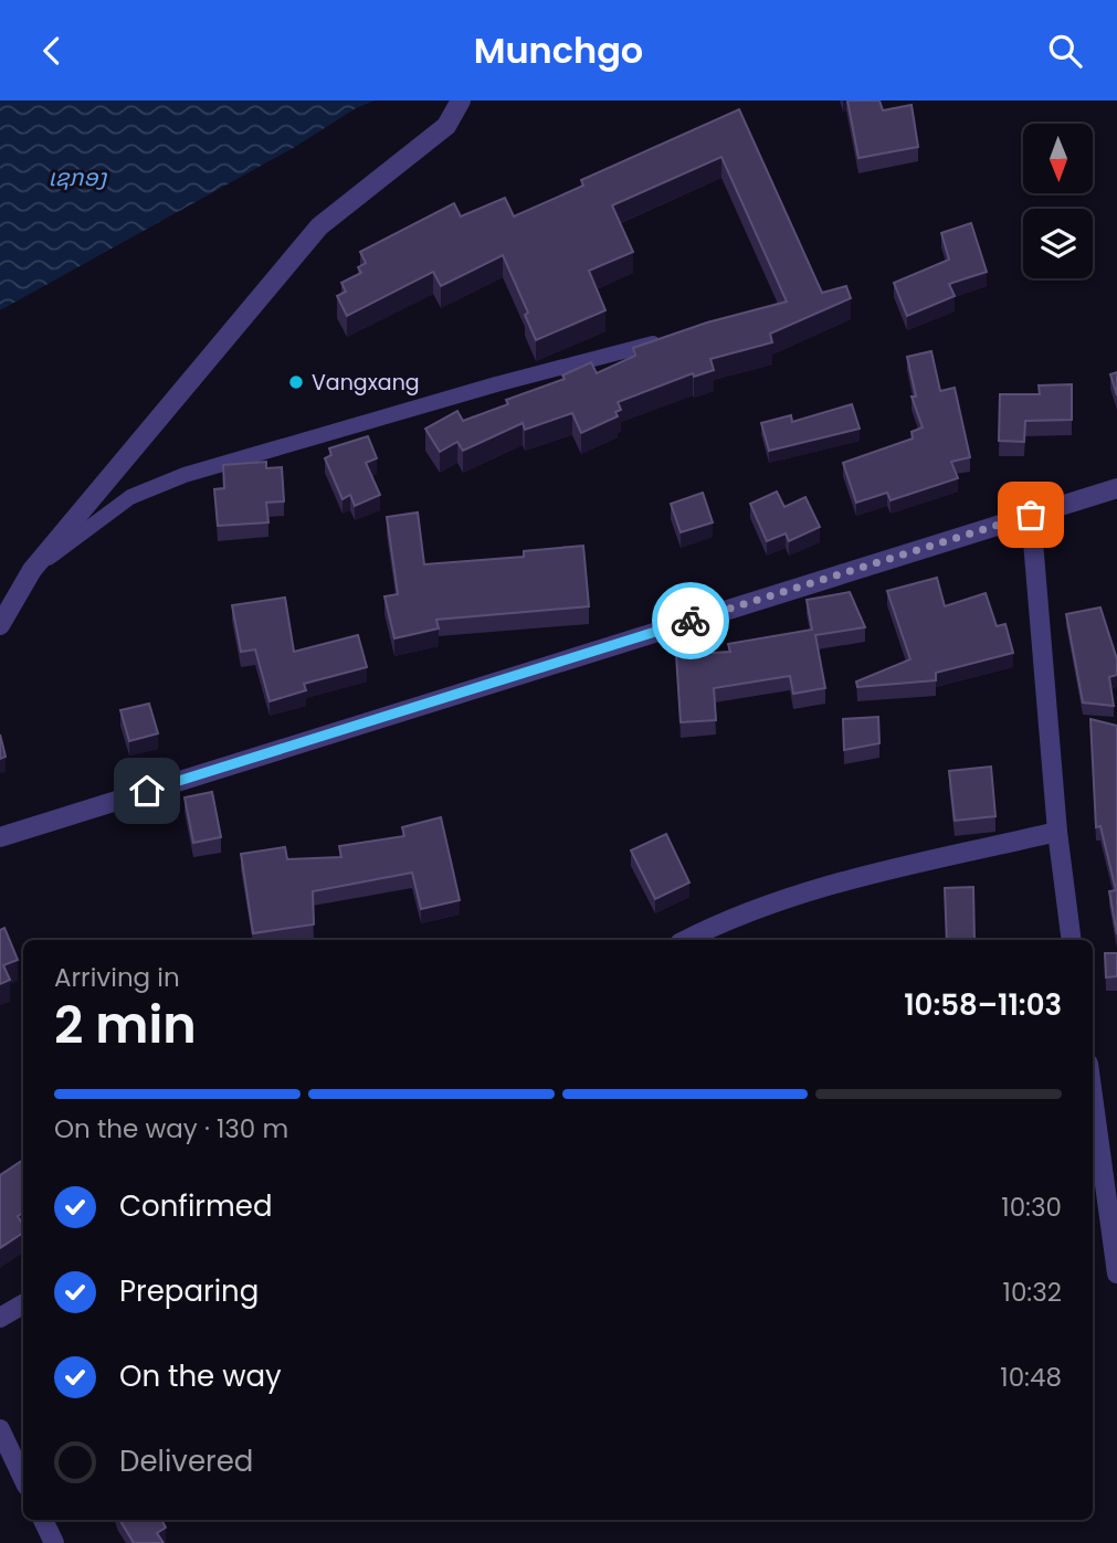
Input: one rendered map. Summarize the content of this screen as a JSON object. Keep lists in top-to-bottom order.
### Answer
{
  "water": ["ເຊກອງ"],
  "places": ["Vangxang"],
  "north": "bottom",
  "page": {
    "header": "Munchgo",
    "heading": ["2 min", "Arriving in", "10:58–11:03"],
    "bar": "On the way · 130 m",
    "list": [
      ["Confirmed", "10:30"],
      ["Preparing", "10:32"],
      ["On the way", "10:48"],
      "Delivered"
    ]
  }
}
